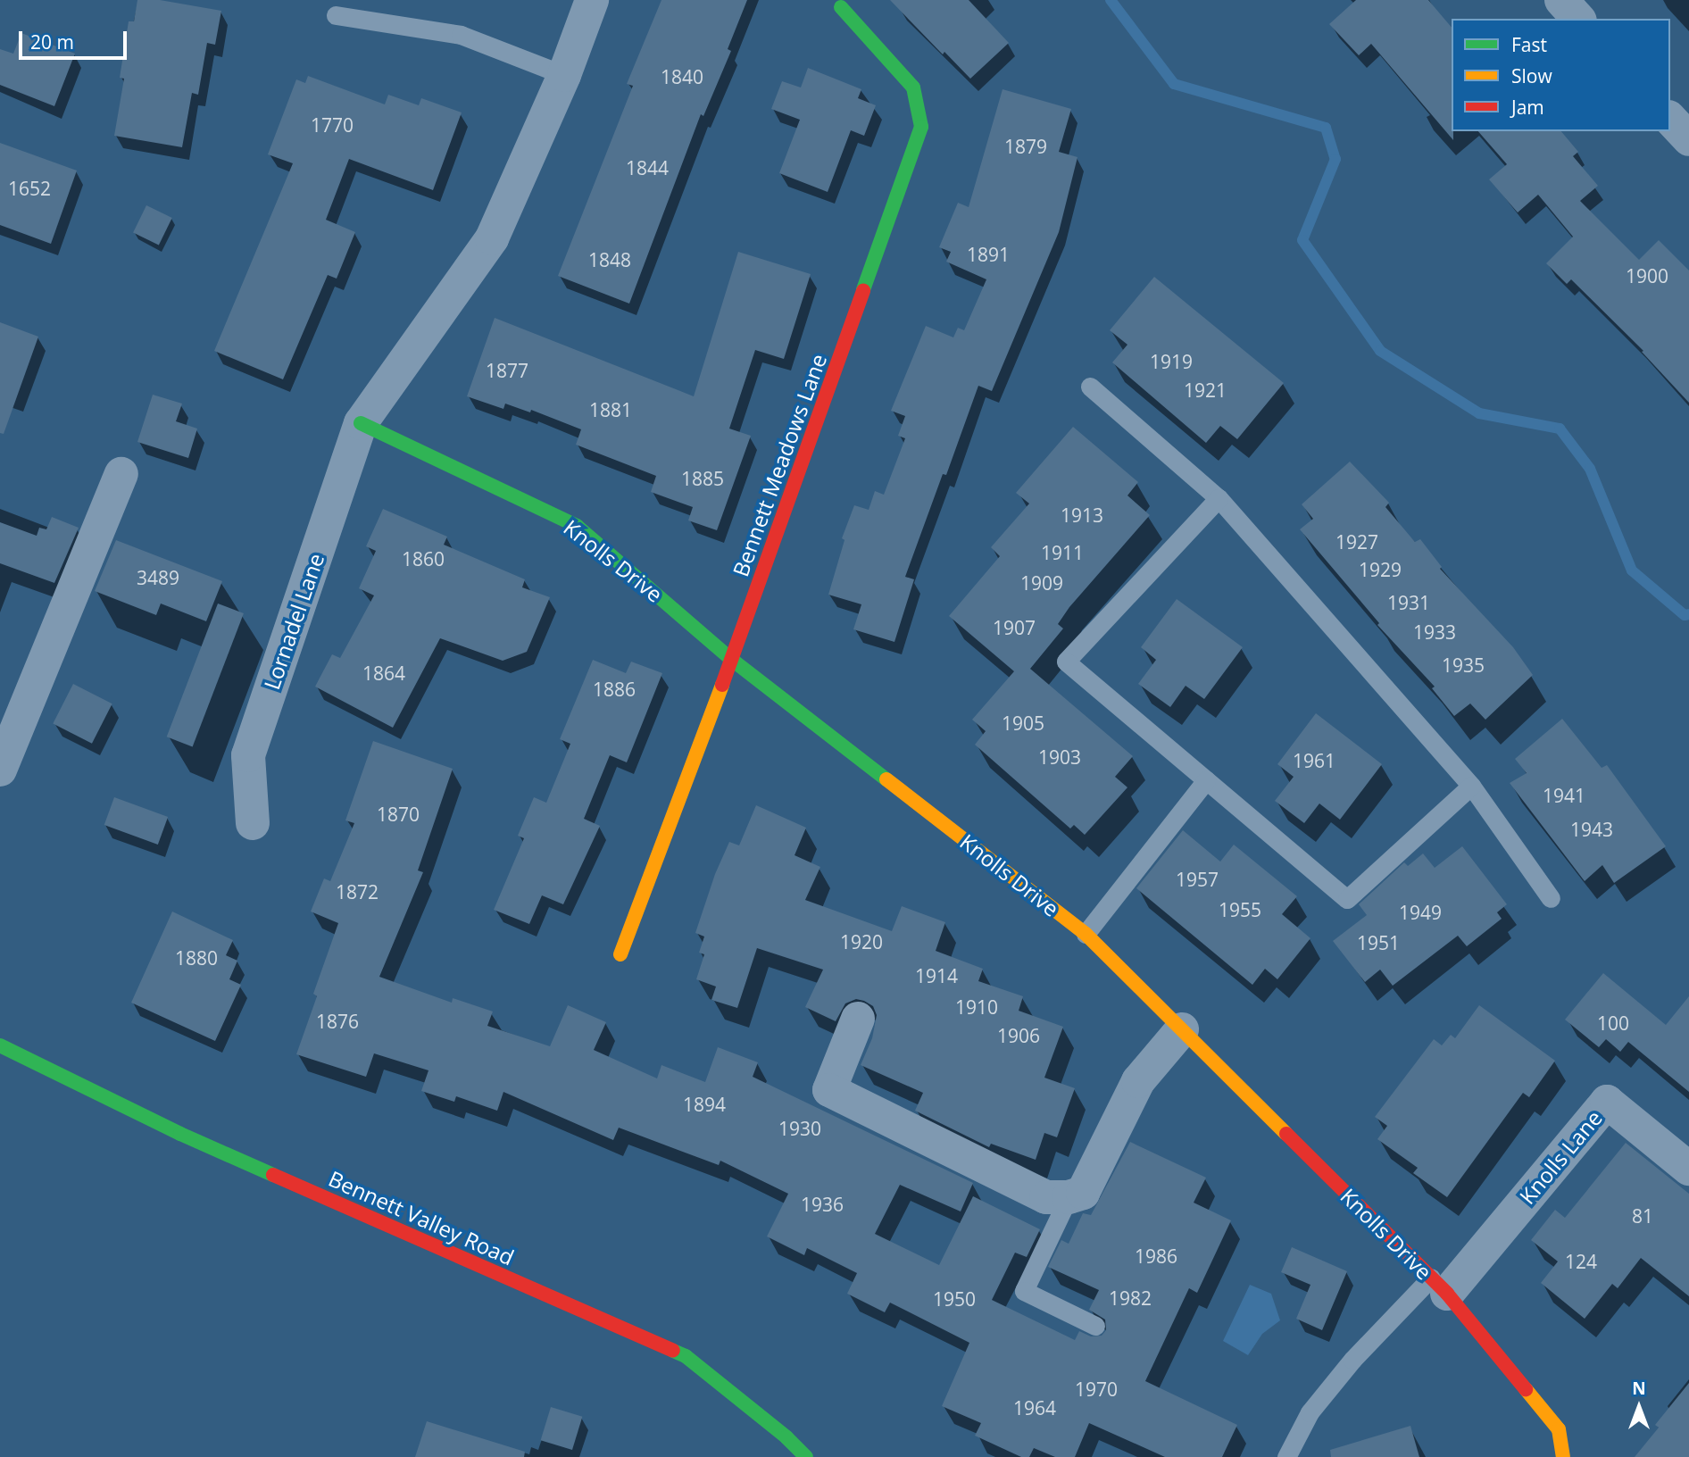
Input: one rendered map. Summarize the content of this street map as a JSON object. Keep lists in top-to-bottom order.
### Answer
{
  "streets": {
    "street": [
      "Bennett Meadows Lane",
      "Knolls Drive",
      "Lornadel Lane",
      "Knolls Lane",
      "Bennett Valley Road"
    ]
  },
  "crossings": [
    ["Bennett Meadows Lane", "Knolls Drive"],
    ["Knolls Drive", "Lornadel Lane"],
    ["Knolls Drive", "Knolls Lane"]
  ],
  "house_numbers": [
    "1840",
    "1770",
    "1879",
    "1844",
    "1652",
    "1891",
    "1848",
    "1900",
    "1919",
    "1877",
    "1921",
    "1881",
    "1885",
    "1913",
    "1927",
    "1911",
    "1860",
    "1929",
    "3489",
    "1909",
    "1931",
    "1907",
    "1933",
    "1935",
    "1864",
    "1886",
    "1905",
    "1903",
    "1961",
    "1941",
    "1870",
    "1943",
    "1957",
    "1872",
    "1955",
    "1949",
    "1920",
    "1951",
    "1880",
    "1914",
    "1910",
    "1876",
    "100",
    "1906",
    "1894",
    "1930",
    "1936",
    "81",
    "1986",
    "124",
    "1982",
    "1950",
    "1970",
    "1964"
  ],
  "legend": ["Fast", "Slow", "Jam"],
  "scale_bar": "20 m",
  "north": "top"
}
